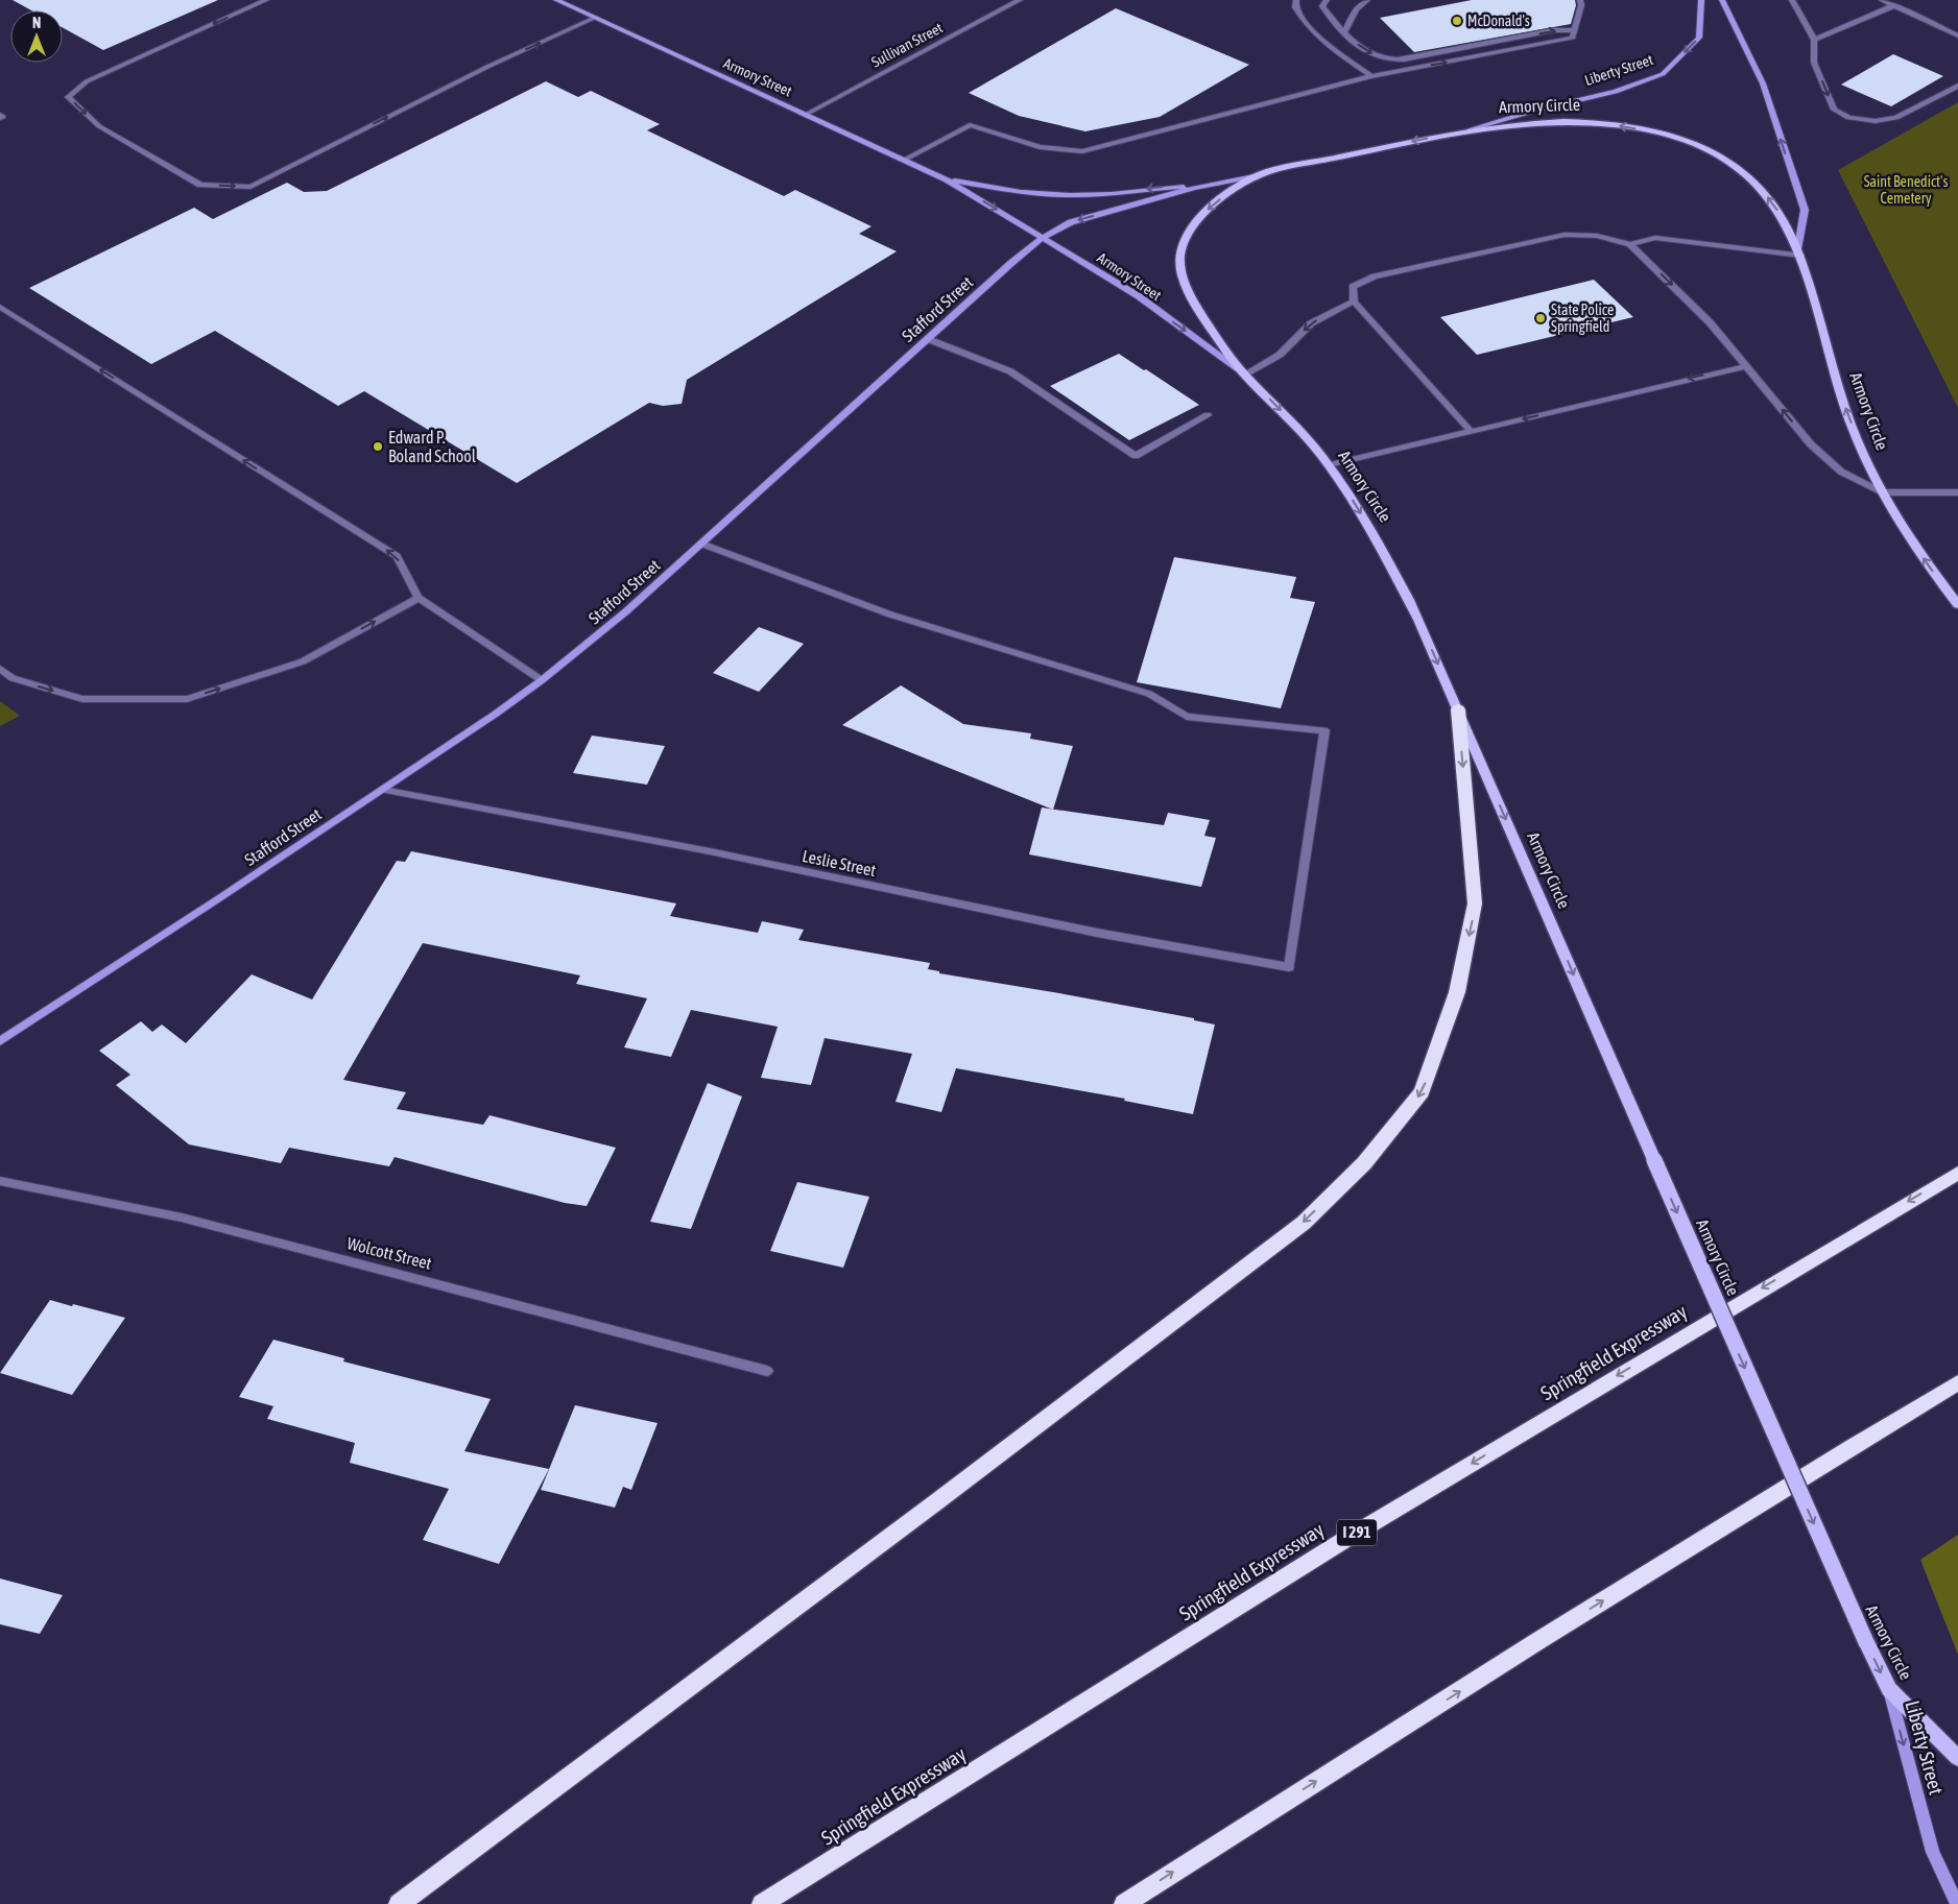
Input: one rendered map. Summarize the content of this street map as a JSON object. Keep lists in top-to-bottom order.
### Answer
{
  "streets": {
    "highway": ["Springfield Expressway", "I 291"],
    "main road": [
      "Liberty Street",
      "Armory Street",
      "Armory Circle",
      "Stafford Street"
    ],
    "street": ["Sullivan Street", "Leslie Street", "Wolcott Street"]
  },
  "crossings": [
    ["Sullivan Street", "Armory Street"],
    ["Liberty Street", "Armory Circle"],
    ["Armory Street", "Armory Circle"],
    ["Armory Street", "Stafford Street"],
    ["Armory Circle", "Stafford Street"],
    ["Stafford Street", "Leslie Street"]
  ],
  "one_way": ["Springfield Expressway"],
  "parks": ["Saint Benedict's Cemetery"],
  "places": ["McDonald's", "State Police Springfield", "Edward P. Boland School"],
  "north": "top"
}
